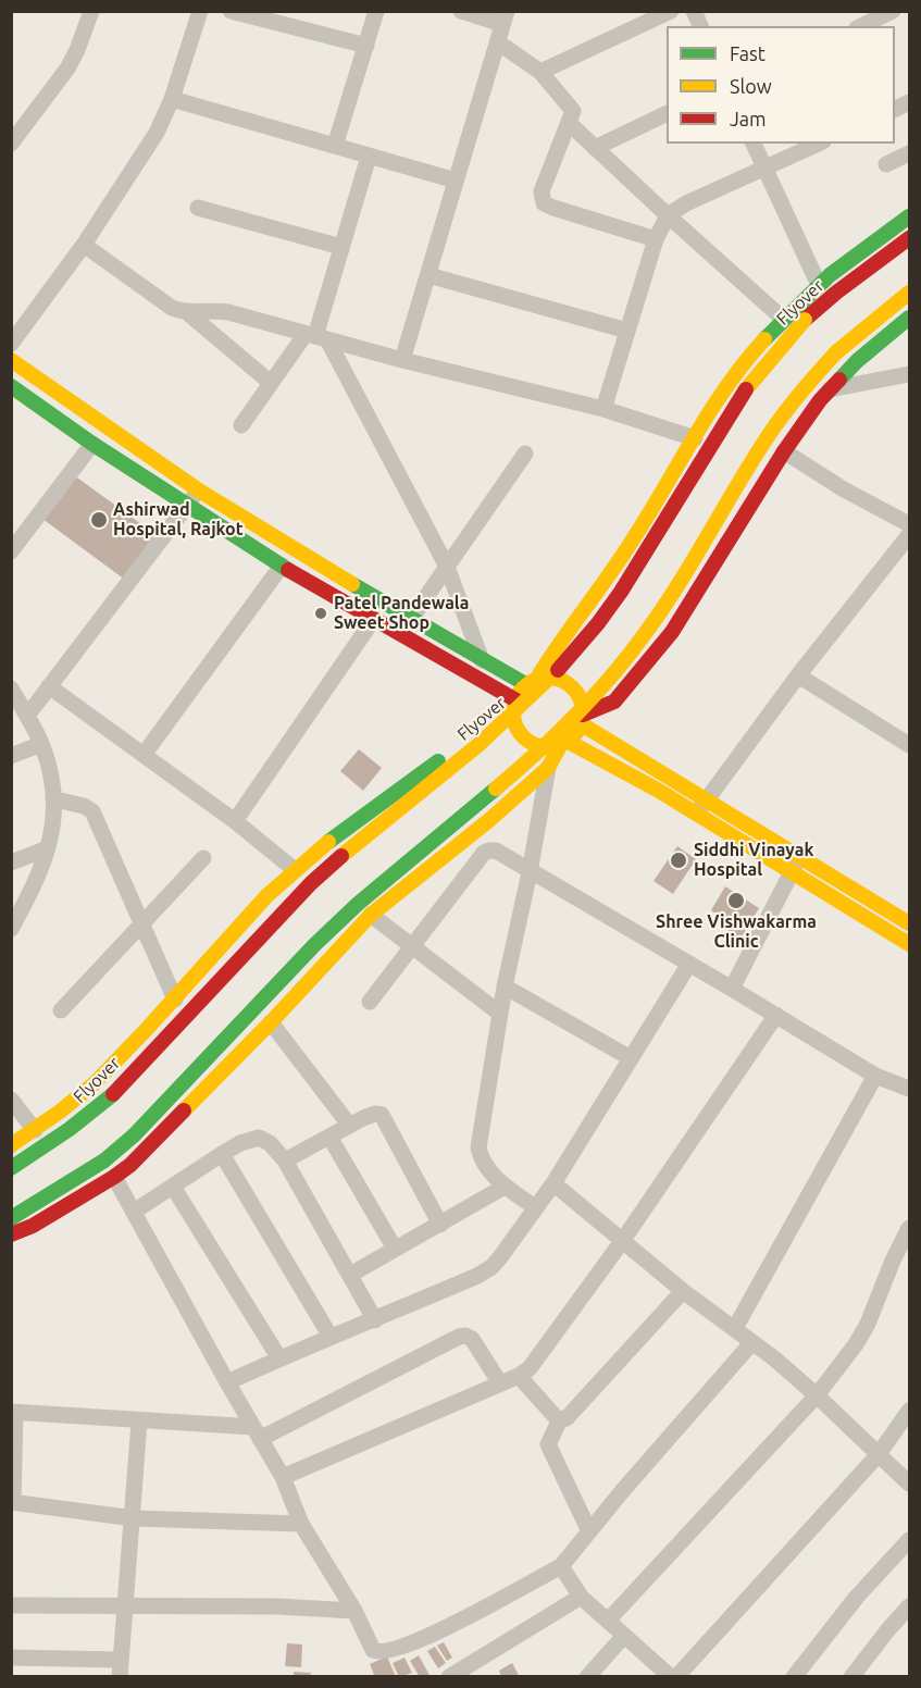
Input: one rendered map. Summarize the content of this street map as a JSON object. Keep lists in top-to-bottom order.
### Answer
{
  "streets": {
    "main road": ["Flyover"]
  },
  "places": [
    "Ashirwad Hospital, Rajkot",
    "Patel Pandewala Sweet Shop",
    "Siddhi Vinayak Hospital",
    "Shree Vishwakarma Clinic"
  ],
  "legend": ["Fast", "Slow", "Jam"]
}
